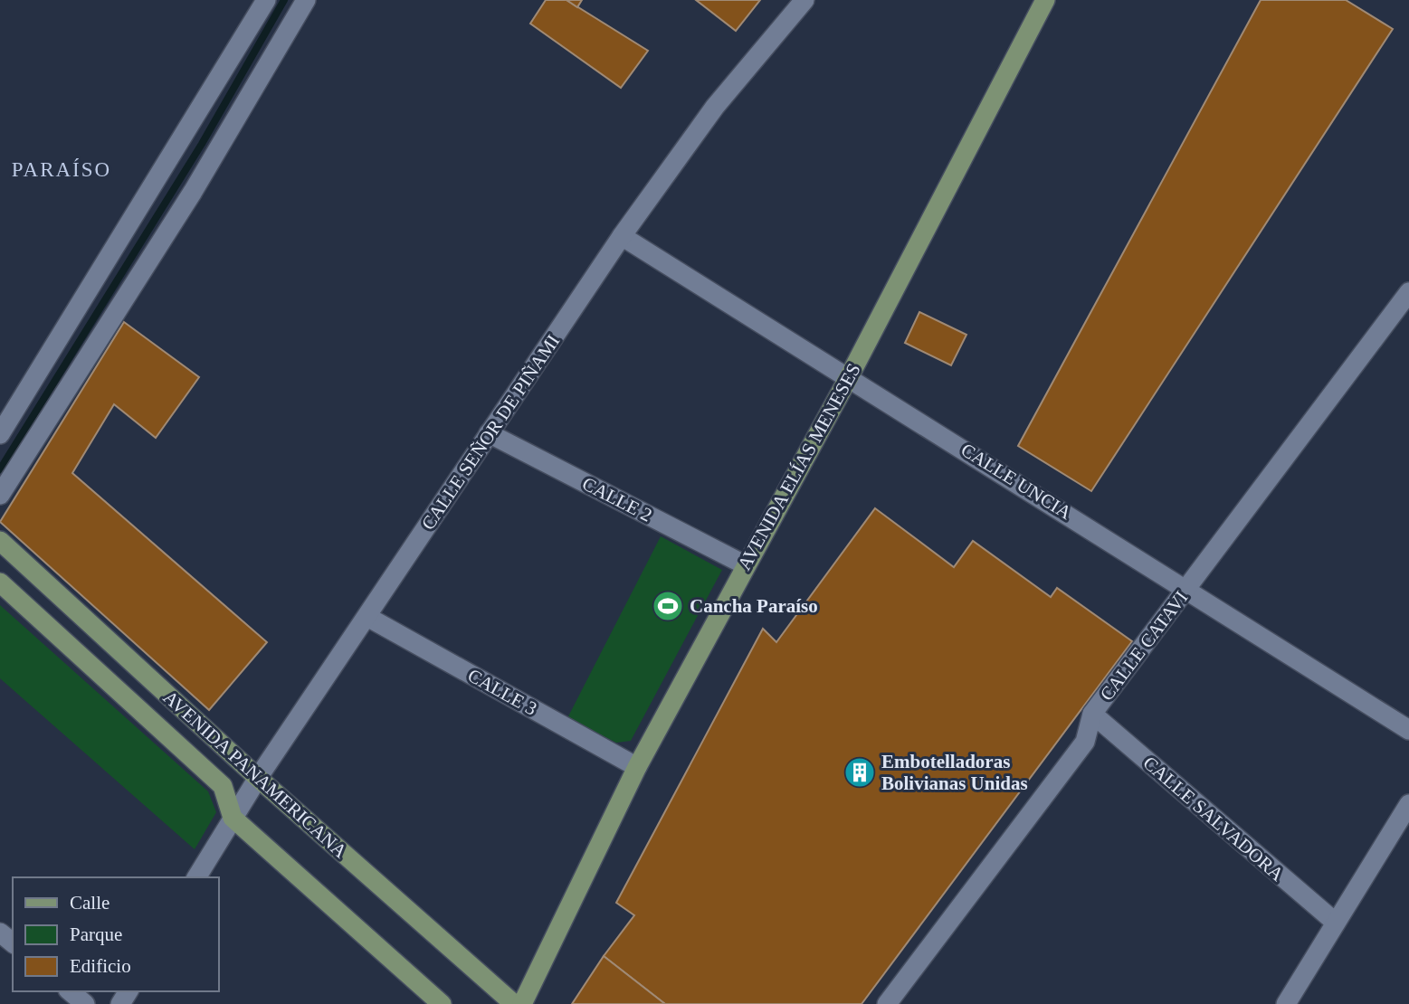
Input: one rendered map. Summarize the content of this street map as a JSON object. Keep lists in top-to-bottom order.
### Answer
{
  "streets": {
    "main road": ["AVENIDA ELÍAS MENESES", "AVENIDA PANAMERICANA"],
    "street": [
      "CALLE SEÑOR DE PIÑAMI",
      "CALLE UNCIA",
      "CALLE 2",
      "CALLE CATAVI",
      "CALLE 3",
      "CALLE SALVADORA"
    ]
  },
  "crossings": [
    ["CALLE SEÑOR DE PIÑAMI", "CALLE UNCIA"],
    ["CALLE SEÑOR DE PIÑAMI", "CALLE 2"],
    ["CALLE SEÑOR DE PIÑAMI", "CALLE 3"],
    ["CALLE SEÑOR DE PIÑAMI", "AVENIDA PANAMERICANA"],
    ["AVENIDA ELÍAS MENESES", "CALLE UNCIA"],
    ["AVENIDA ELÍAS MENESES", "CALLE 2"],
    ["AVENIDA ELÍAS MENESES", "CALLE 3"],
    ["CALLE UNCIA", "CALLE CATAVI"],
    ["CALLE CATAVI", "CALLE SALVADORA"]
  ],
  "districts": ["PARAÍSO"],
  "places": {
    "sports": ["Cancha Paraíso"],
    "building": ["Embotelladoras Bolivianas Unidas"]
  },
  "legend": ["Calle", "Parque", "Edificio"]
}
